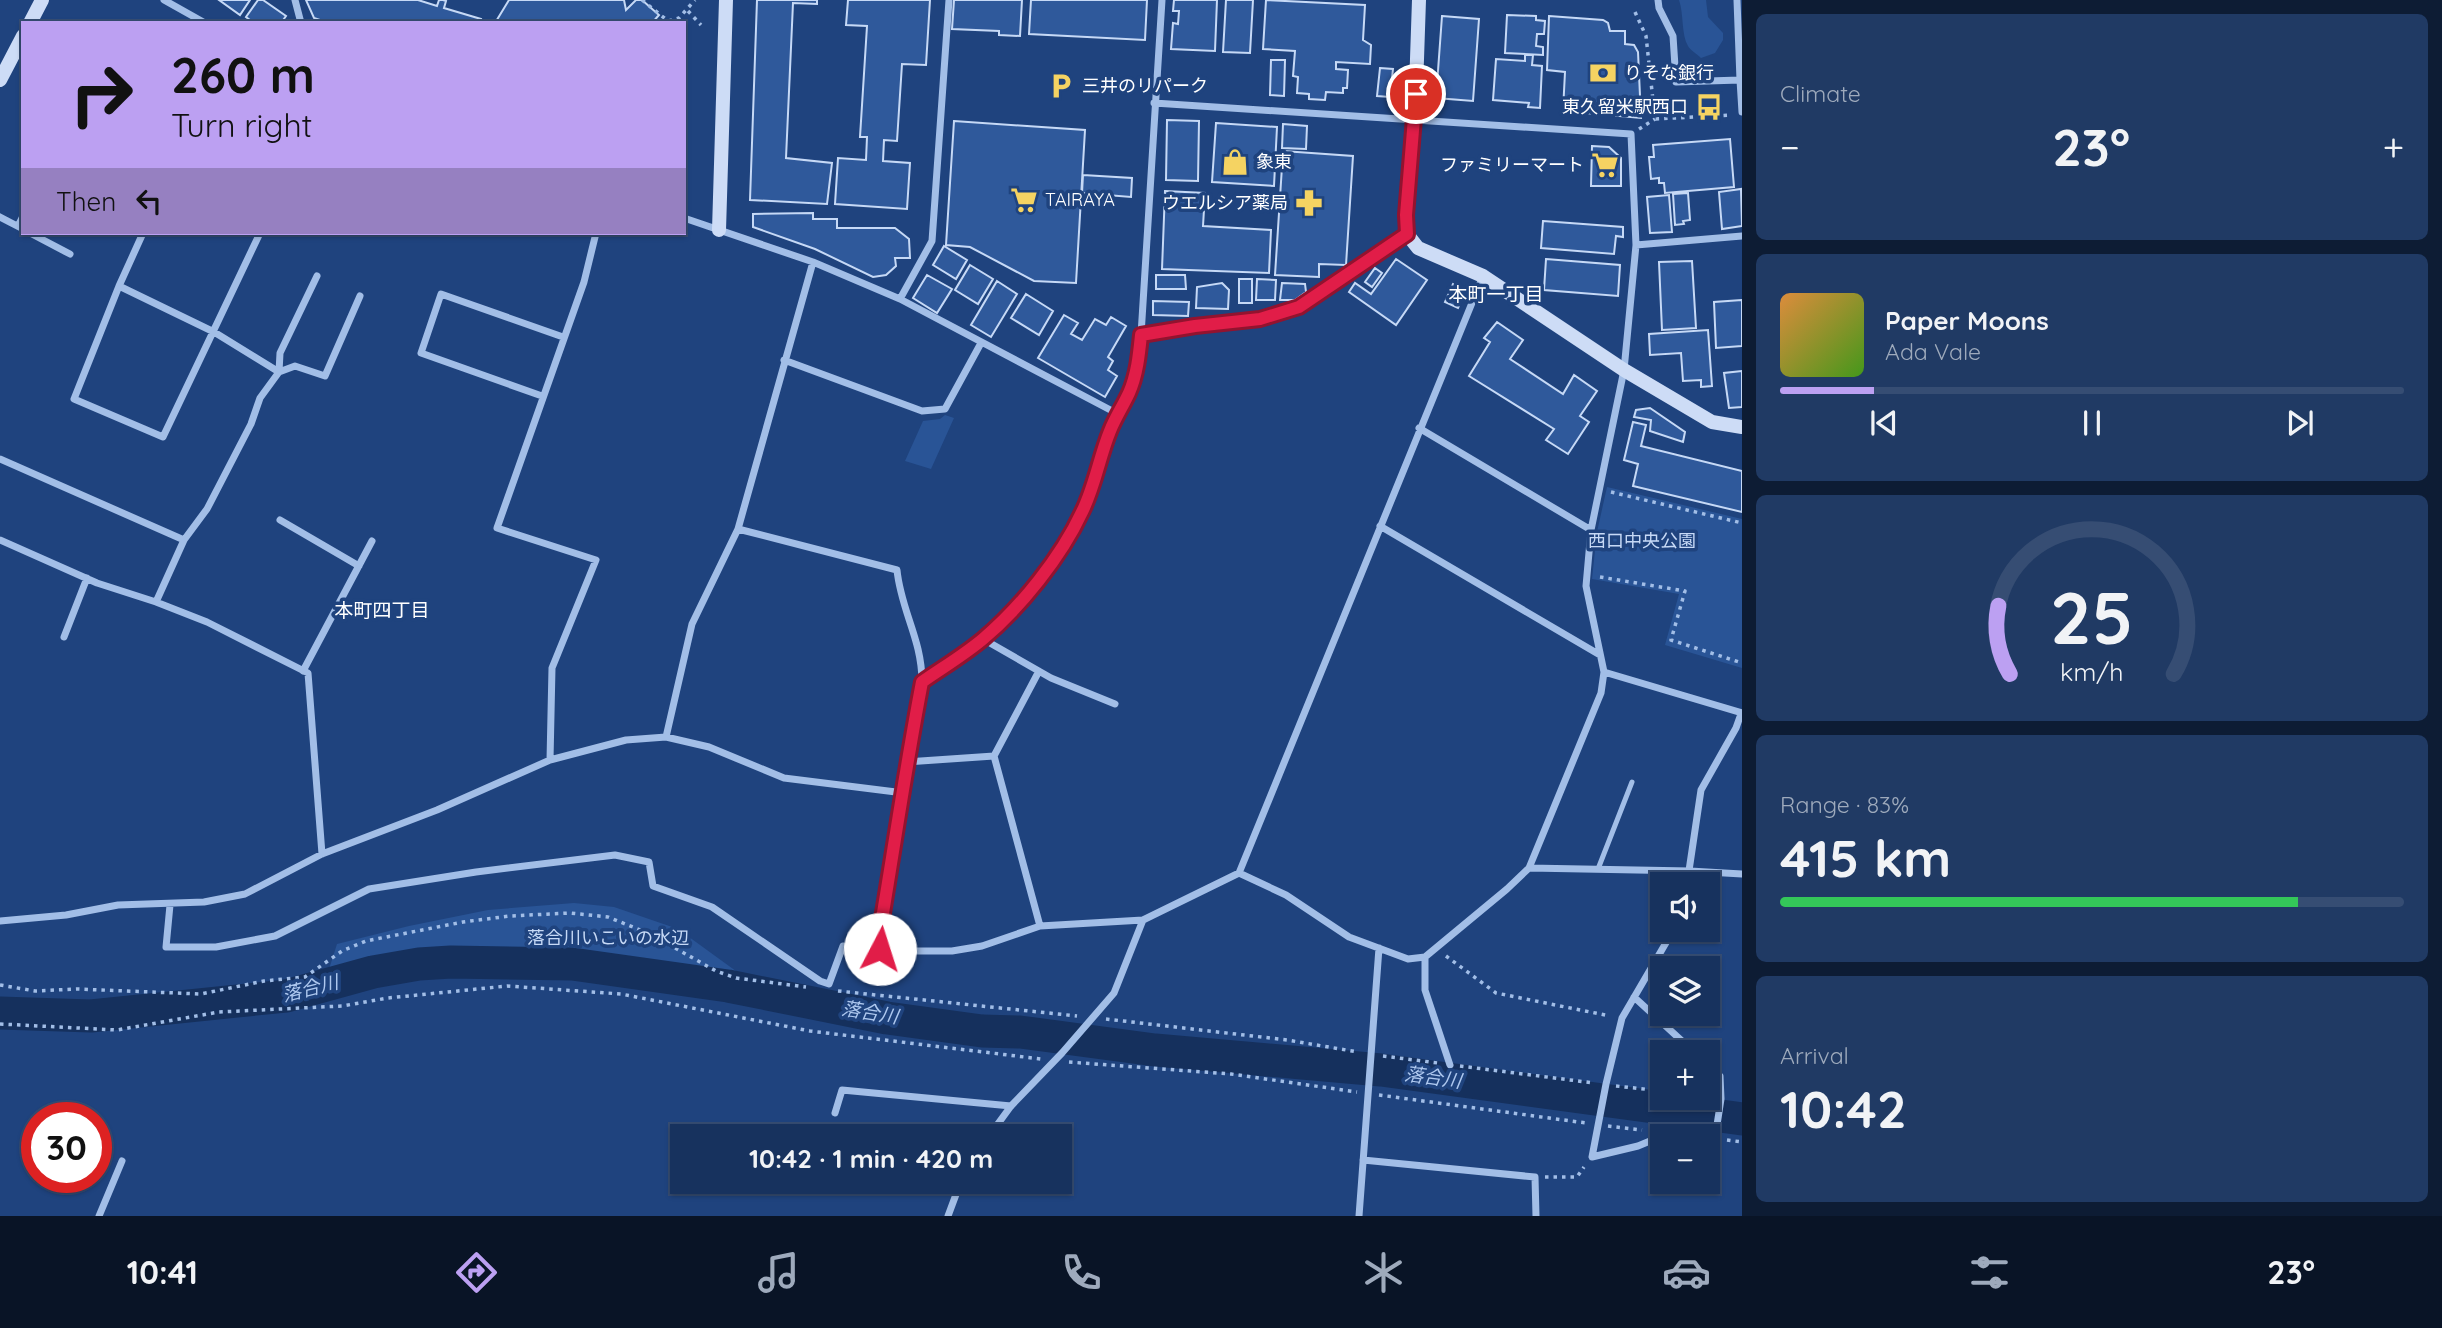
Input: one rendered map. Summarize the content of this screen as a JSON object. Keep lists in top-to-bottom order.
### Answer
{
  "districts": ["本町一丁目", "本町四丁目"],
  "water": ["落合川"],
  "parks": ["西口中央公園", "落合川いこいの水辺"],
  "places": {
    "bank": ["りそな銀行"],
    "parking": ["三井のリパーク"],
    "bus stop": ["東久留米駅西口"],
    "shop": ["象東"],
    "supermarket": ["ファミリーマート", "TAIRAYA"],
    "pharmacy": ["ウエルシア薬局"]
  },
  "page": {
    "tile": [
      "Climate",
      ["Range · 83%", "415 km"],
      ["Arrival", "10:42"]
    ],
    "turn": ["260 m", "Turn right"],
    "heat": ["−", "23°", "+"],
    "then": "Then",
    "song": ["Paper Moons", "Ada Vale"],
    "map_buttons": ["+", "−"],
    "limit": "30",
    "trip": "10:42 · 1 min · 420 m",
    "tabs": ["10:41", "23°"],
    "gauge": ["25", "km/h"]
  }
}
